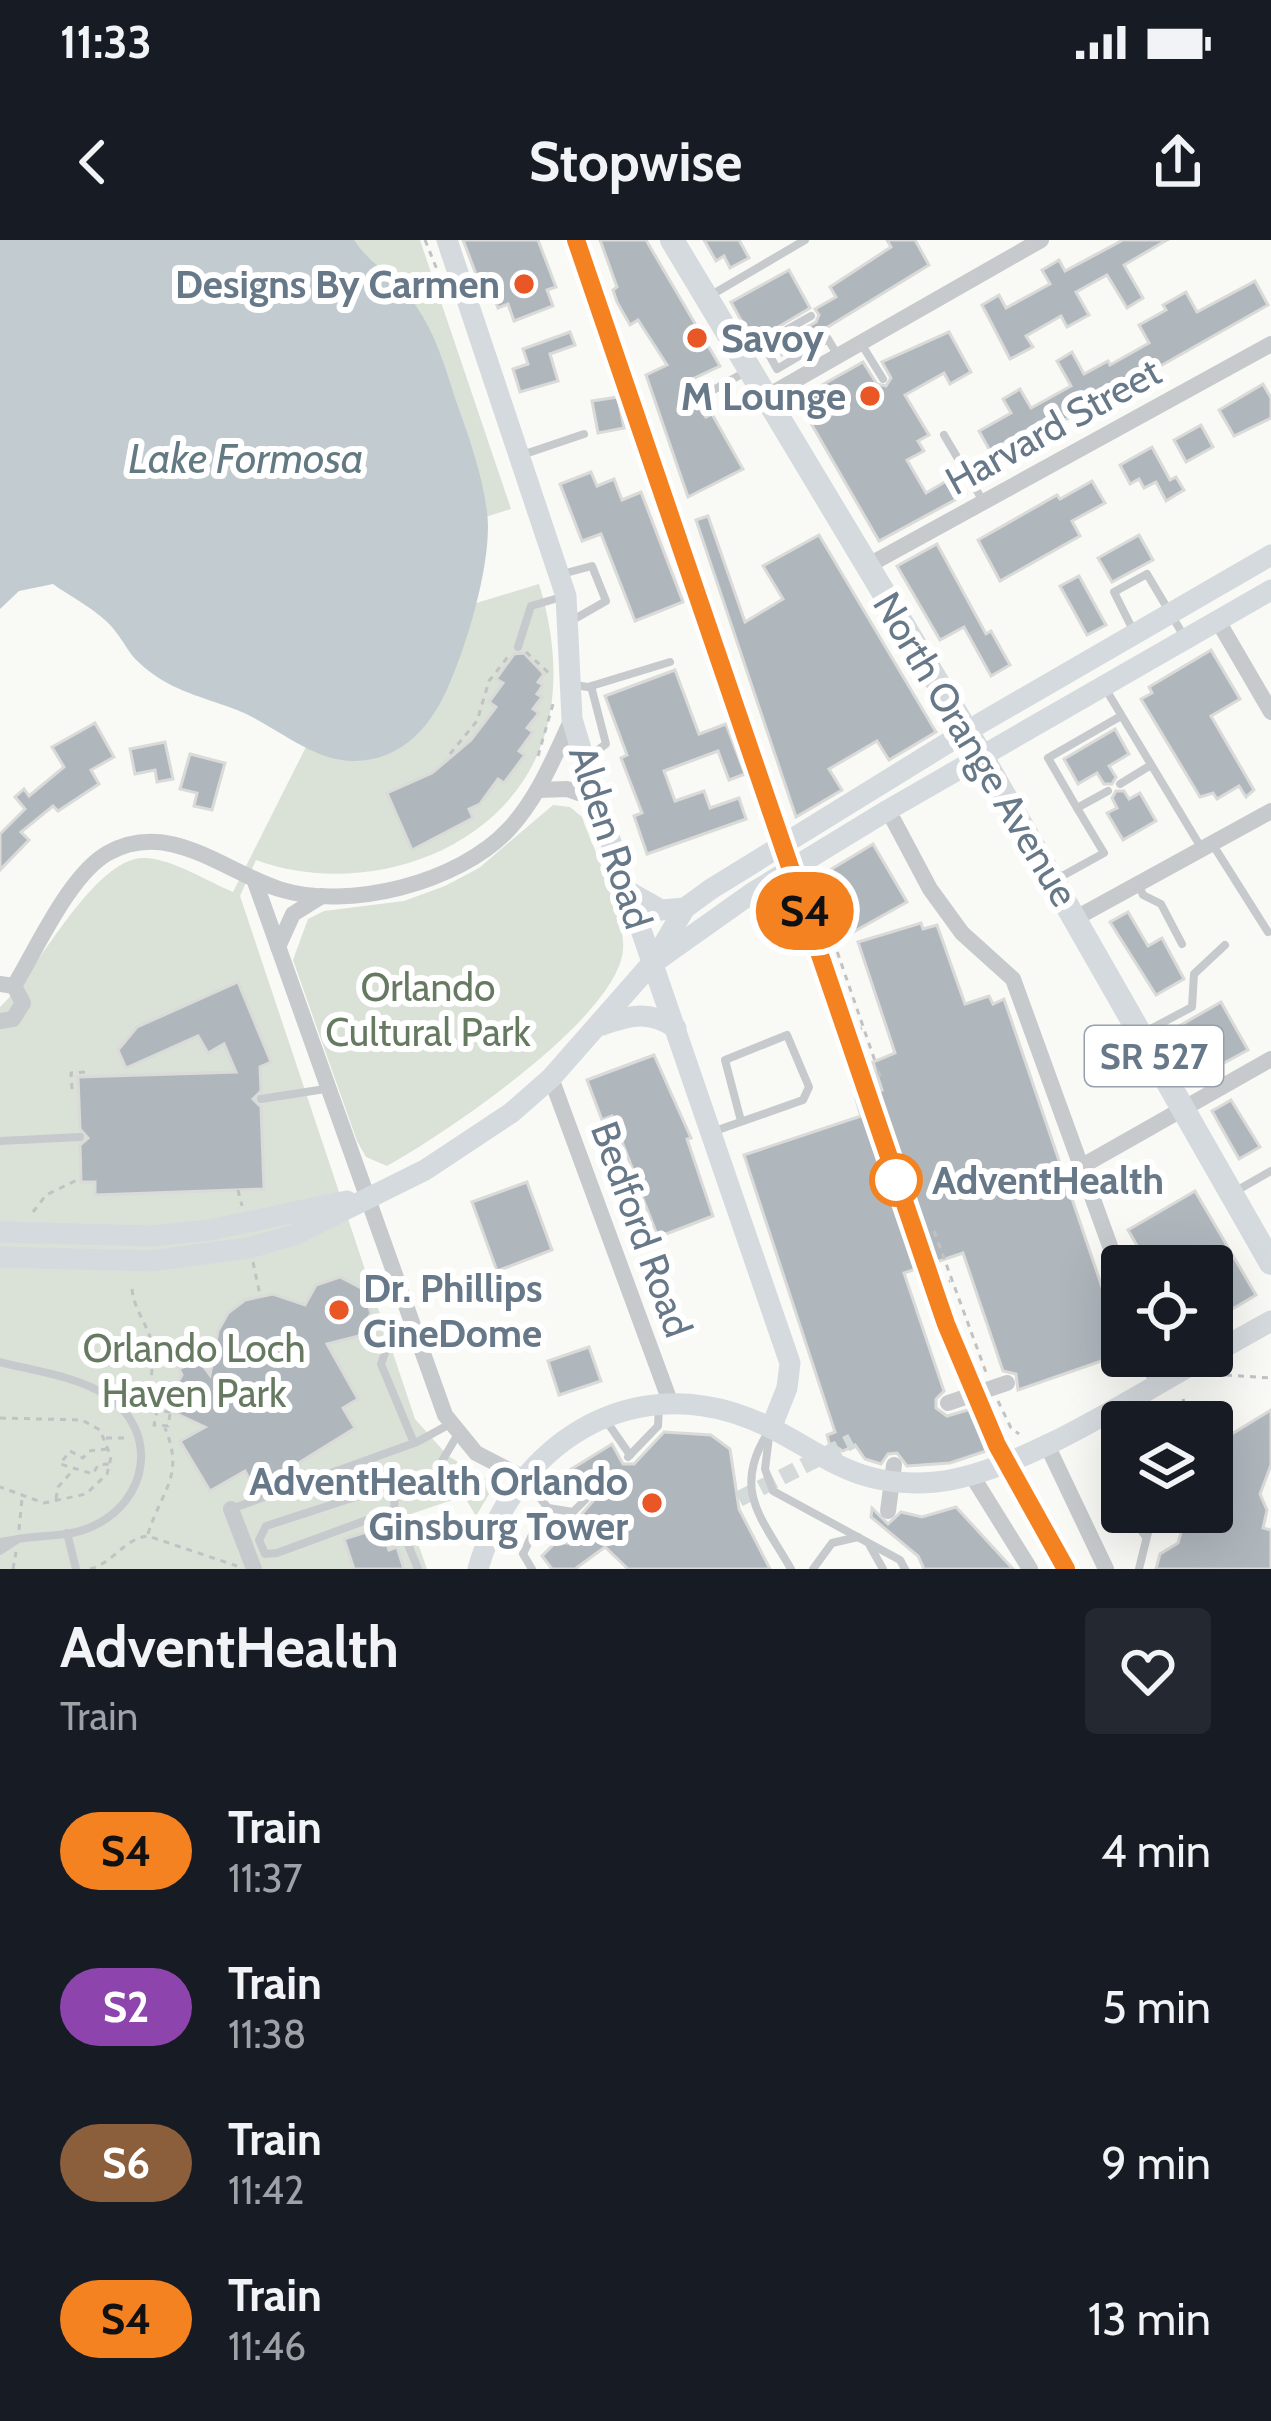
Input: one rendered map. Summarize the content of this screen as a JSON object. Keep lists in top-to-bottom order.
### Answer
{
  "streets": {
    "main road": ["North Orange Avenue", "Alden Road", "SR 527"],
    "street": ["Harvard Street", "Bedford Road"]
  },
  "crossings": [
    ["Harvard Street", "North Orange Avenue"]
  ],
  "water": ["Lake Formosa"],
  "parks": ["Orlando Cultural Park", "Orlando Loch Haven Park"],
  "places": [
    "Designs By Carmen",
    "Savoy",
    "M Lounge",
    "AdventHealth",
    "Dr. Phillips CineDome",
    "AdventHealth Orlando Ginsburg Tower"
  ],
  "page": {
    "status": "11:33",
    "header": "Stopwise",
    "on_map": "S4",
    "heading": ["AdventHealth", "Train"],
    "list": [
      {
        "mark": "S4",
        "name": "Train",
        "note": "11:37",
        "value": "4 min"
      },
      {
        "mark": "S2",
        "name": "Train",
        "note": "11:38",
        "value": "5 min"
      },
      {
        "mark": "S6",
        "name": "Train",
        "note": "11:42",
        "value": "9 min"
      },
      {
        "mark": "S4",
        "name": "Train",
        "note": "11:46",
        "value": "13 min"
      }
    ]
  }
}
